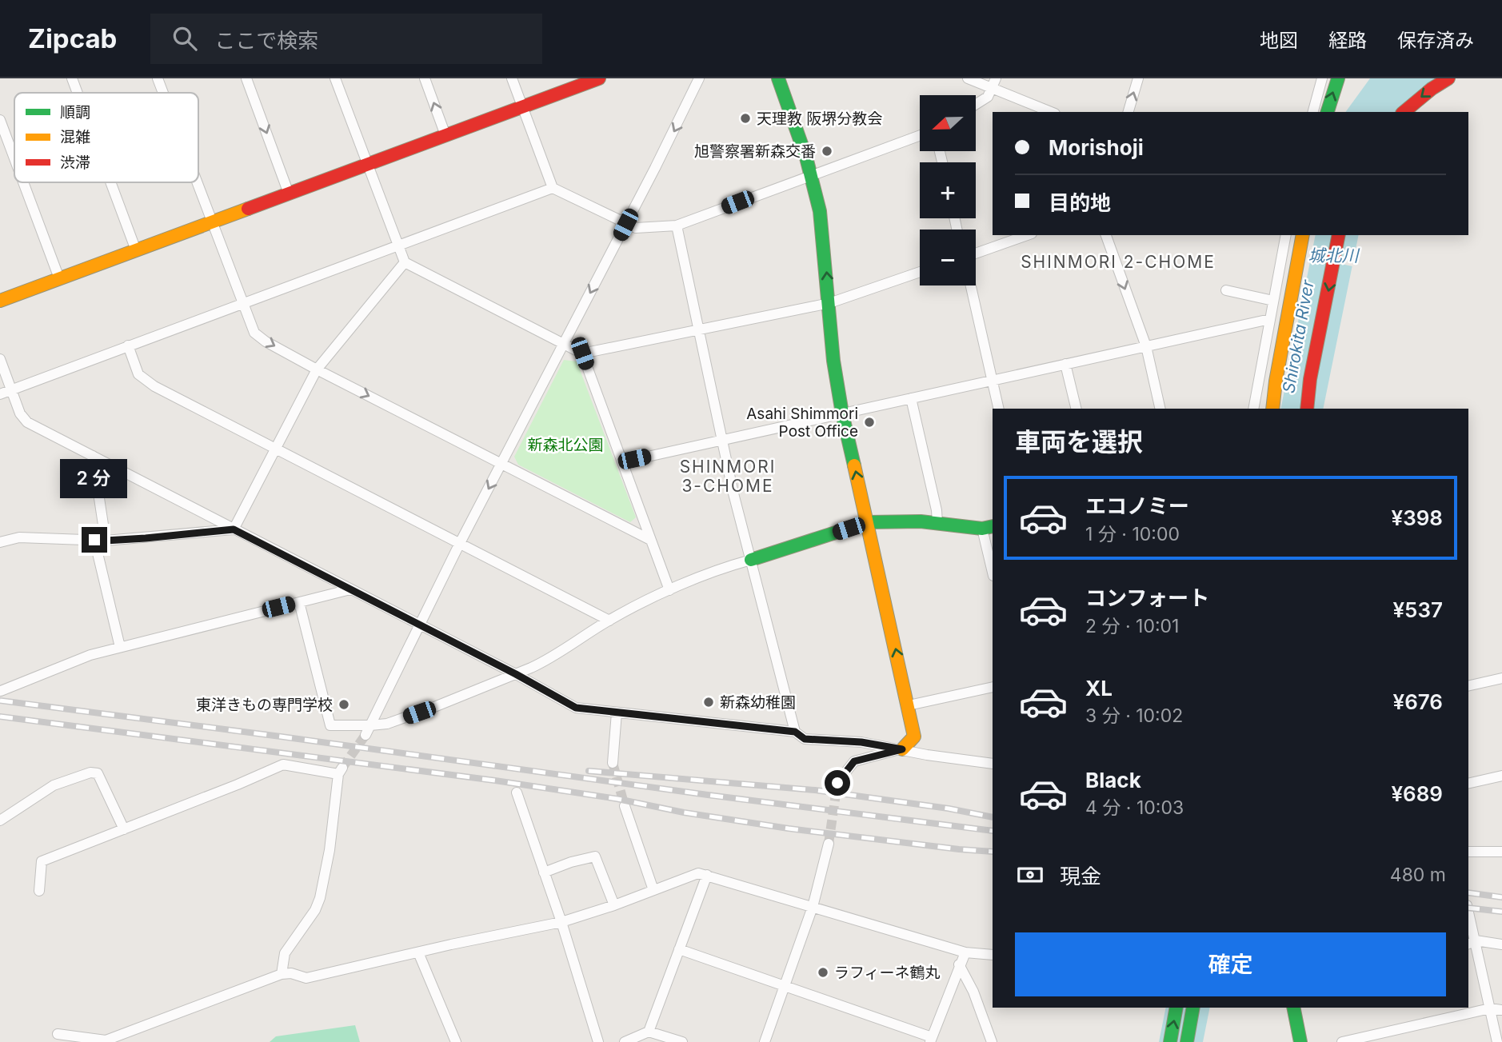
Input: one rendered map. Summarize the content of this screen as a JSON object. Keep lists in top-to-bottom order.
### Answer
{
  "districts": ["SHINMORI 2-CHOME", "SHINMORI 3-CHOME"],
  "water": ["城北川", "Shirokita River"],
  "parks": ["新森北公園"],
  "places": [
    "天理教 阪堺分教会",
    "旭警察署新森交番",
    "Asahi Shimmori Post Office",
    "新森幼稚園",
    "東洋きもの専門学校",
    "ラフィーネ鶴丸"
  ],
  "legend": ["順調", "混雑", "渋滞"],
  "north": "left",
  "page": {
    "header": "Zipcab",
    "search": "ここで検索",
    "nav": ["地図", "経路", "保存済み"],
    "map_buttons": ["+", "−"],
    "banner": ["Morishoji", "目的地"],
    "heading": "車両を選択",
    "bubble": "2 分",
    "list": [
      {
        "name": "エコノミー",
        "note": "1 分 · 10:00",
        "value": "¥398"
      },
      {
        "name": "コンフォート",
        "note": "2 分 · 10:01",
        "value": "¥537"
      },
      {
        "name": "XL",
        "note": "3 分 · 10:02",
        "value": "¥676"
      },
      {
        "name": "Black",
        "note": "4 分 · 10:03",
        "value": "¥689"
      }
    ],
    "pay": ["現金", "480 m"],
    "buttons": "確定"
  }
}
